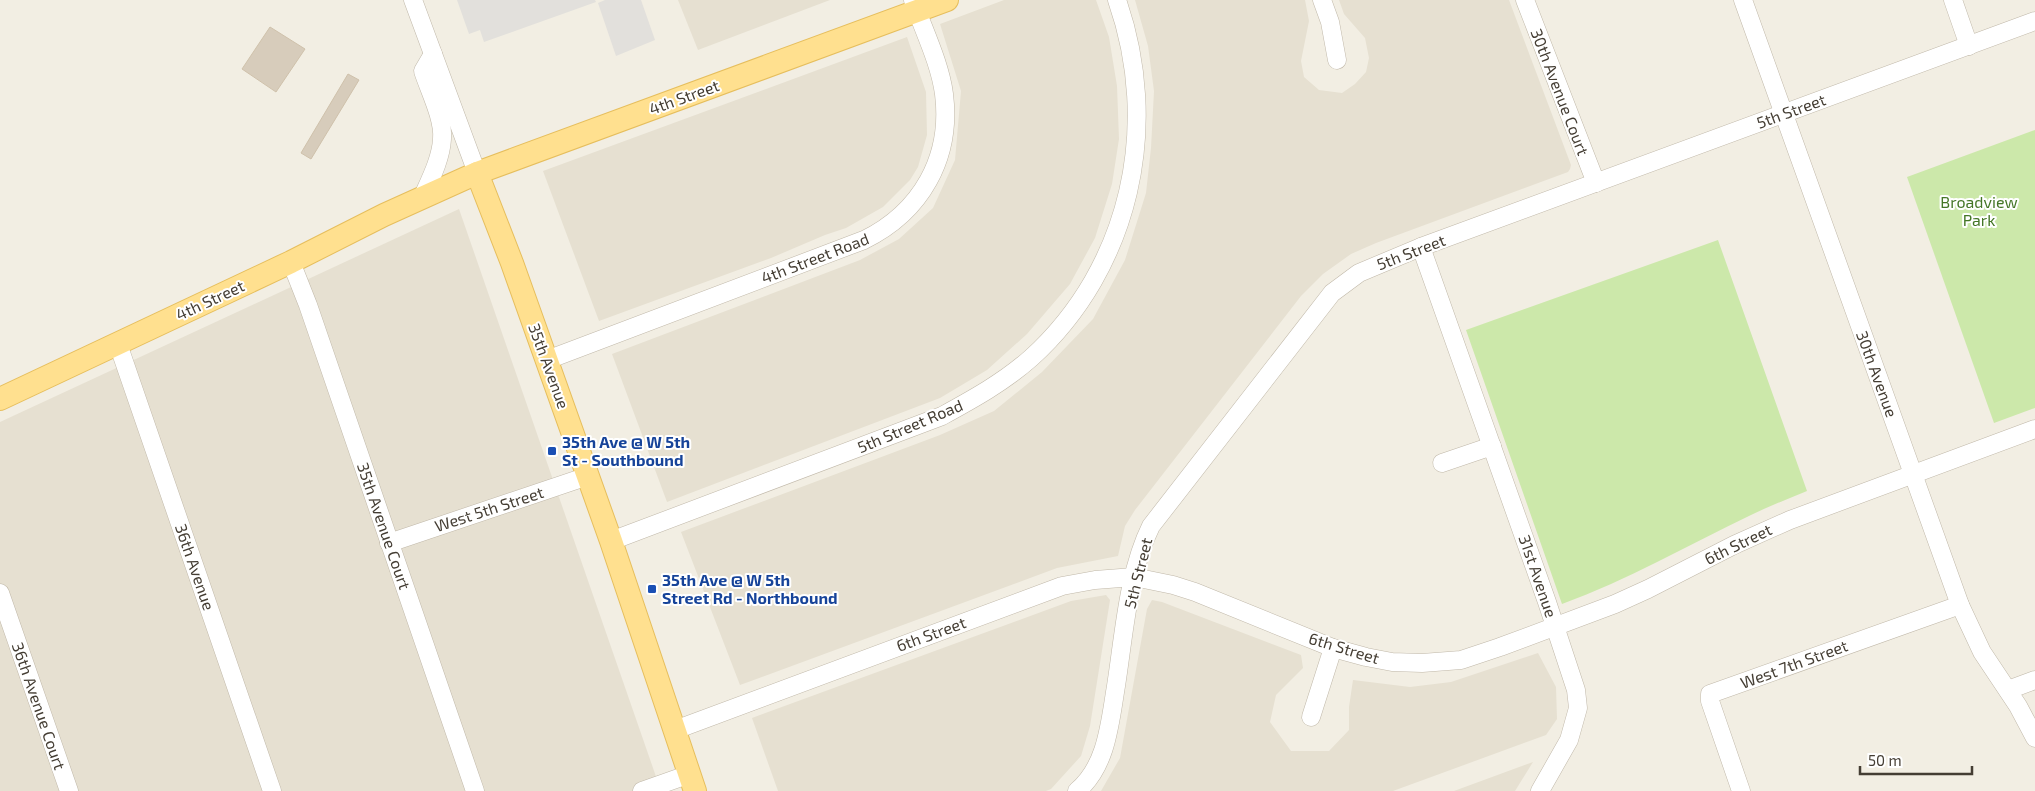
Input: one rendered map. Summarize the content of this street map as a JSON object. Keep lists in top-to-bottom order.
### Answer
{
  "streets": {
    "main road": ["4th Street", "35th Avenue"],
    "street": [
      "30th Avenue Court",
      "5th Street",
      "4th Street Road",
      "30th Avenue",
      "5th Street Road",
      "West 5th Street",
      "35th Avenue Court",
      "6th Street",
      "36th Avenue",
      "31st Avenue",
      "West 7th Street",
      "36th Avenue Court"
    ]
  },
  "crossings": [
    ["30th Avenue Court", "5th Street"],
    ["4th Street", "4th Street Road"],
    ["4th Street", "35th Avenue"],
    ["4th Street", "35th Avenue Court"],
    ["4th Street", "36th Avenue"],
    ["5th Street", "30th Avenue"],
    ["5th Street", "6th Street"],
    ["5th Street", "31st Avenue"],
    ["4th Street Road", "35th Avenue"],
    ["35th Avenue", "5th Street Road"],
    ["35th Avenue", "West 5th Street"],
    ["35th Avenue", "6th Street"],
    ["30th Avenue", "6th Street"],
    ["30th Avenue", "West 7th Street"],
    ["West 5th Street", "35th Avenue Court"],
    ["6th Street", "31st Avenue"]
  ],
  "parks": ["Broadview Park"],
  "places": {
    "transit": ["35th Ave @ W 5th St - Southbound", "35th Ave @ W 5th Street Rd - Northbound"]
  },
  "scale_bar": "50 m"
}
